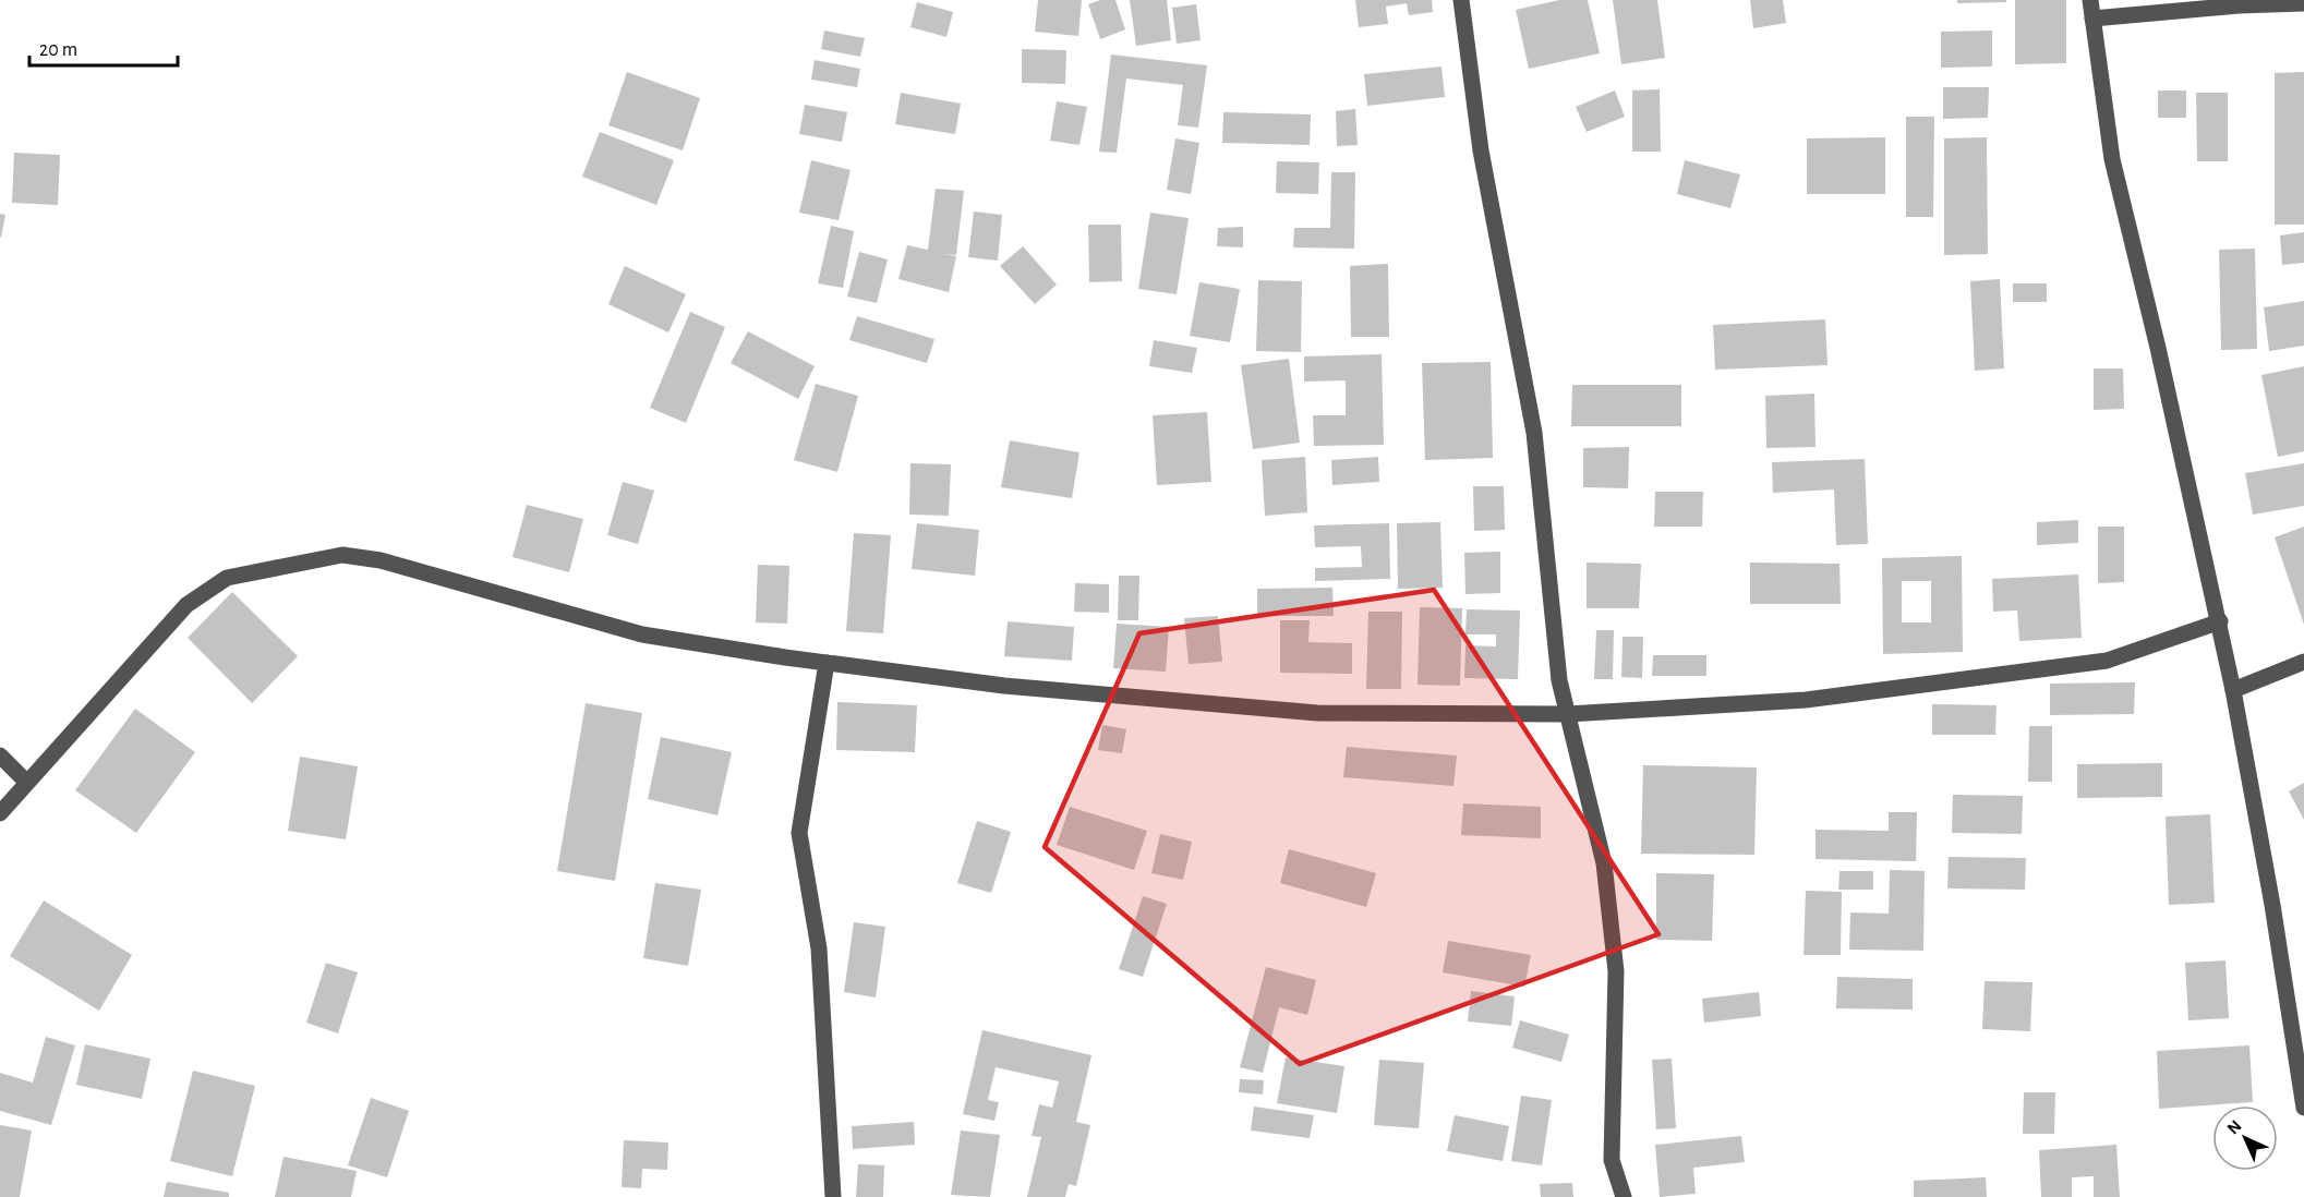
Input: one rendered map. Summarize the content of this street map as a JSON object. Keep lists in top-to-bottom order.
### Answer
{
  "scale_bar": "20 m",
  "north": "top left"
}
